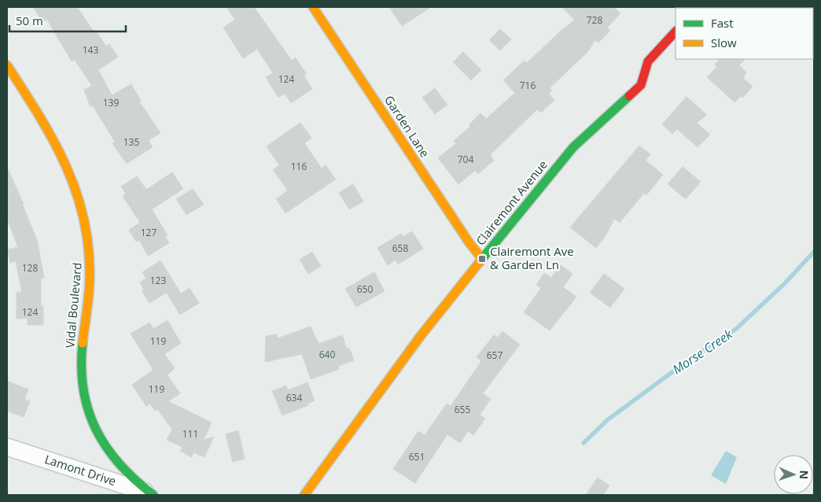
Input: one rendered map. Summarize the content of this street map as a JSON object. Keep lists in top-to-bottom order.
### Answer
{
  "streets": {
    "street": [
      "Garden Lane",
      "Clairemont Avenue",
      "Vidal Boulevard",
      "Lamont Drive"
    ]
  },
  "crossings": [
    ["Garden Lane", "Clairemont Avenue"],
    ["Vidal Boulevard", "Lamont Drive"]
  ],
  "water": ["Morse Creek"],
  "places": {
    "transit": ["Clairemont Ave & Garden Ln"]
  },
  "house_numbers": [
    "728",
    "143",
    "124",
    "716",
    "139",
    "135",
    "704",
    "116",
    "127",
    "658",
    "128",
    "123",
    "650",
    "124",
    "119",
    "640",
    "657",
    "119",
    "634",
    "655",
    "111",
    "651"
  ],
  "legend": ["Fast", "Slow"],
  "scale_bar": "50 m",
  "north": "right"
}
